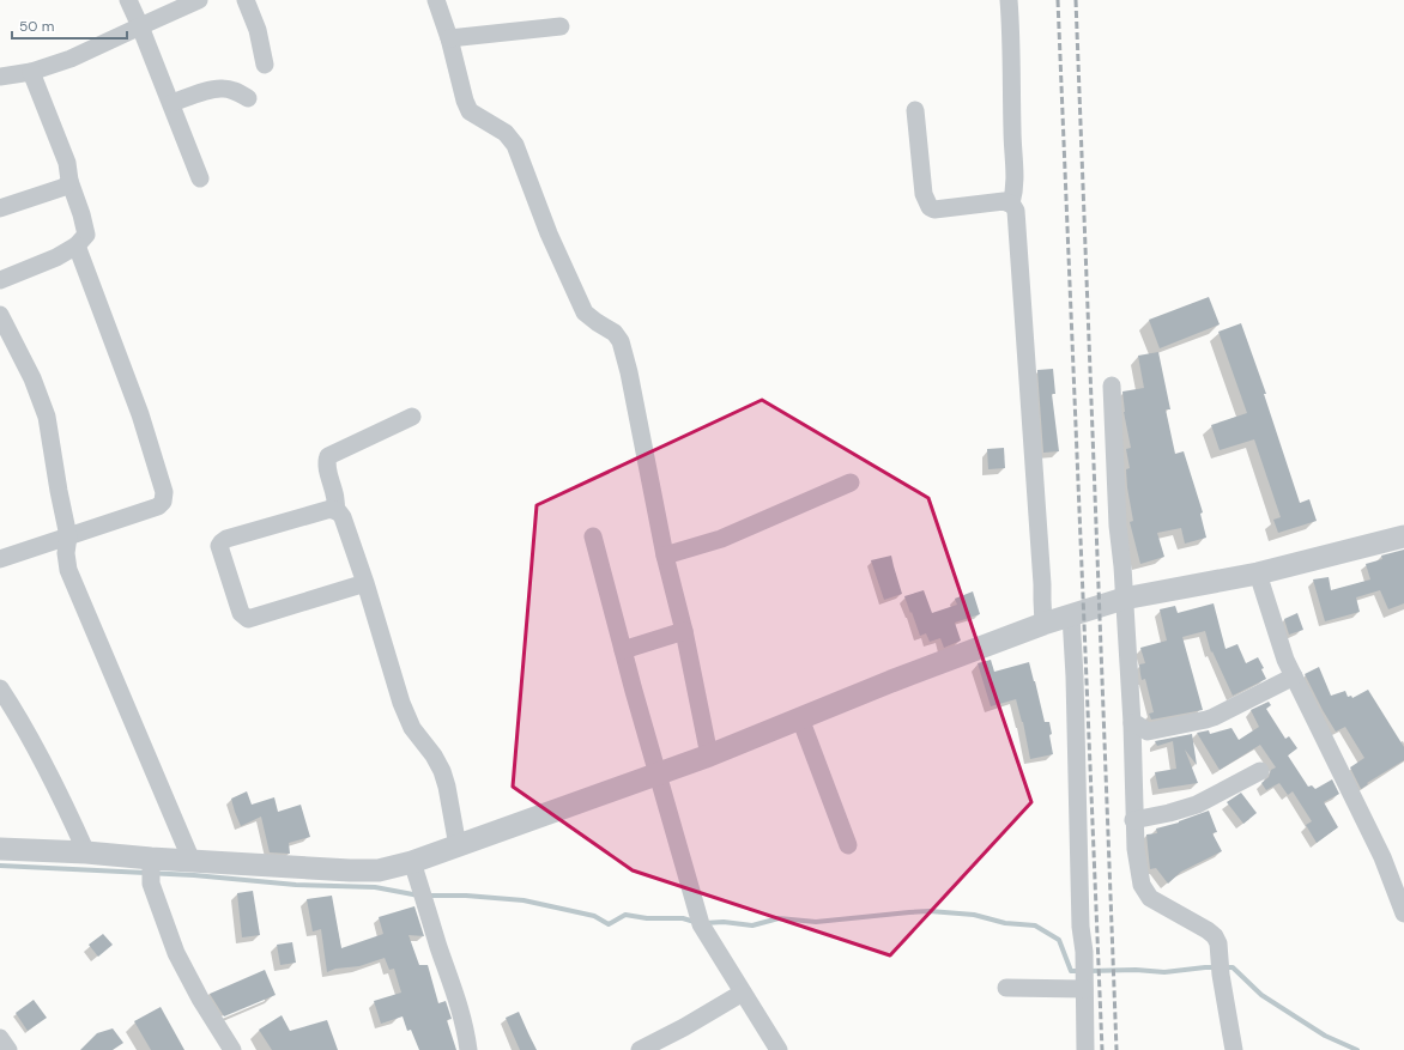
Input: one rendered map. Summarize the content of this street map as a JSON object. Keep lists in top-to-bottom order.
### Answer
{
  "scale_bar": "50 m"
}
